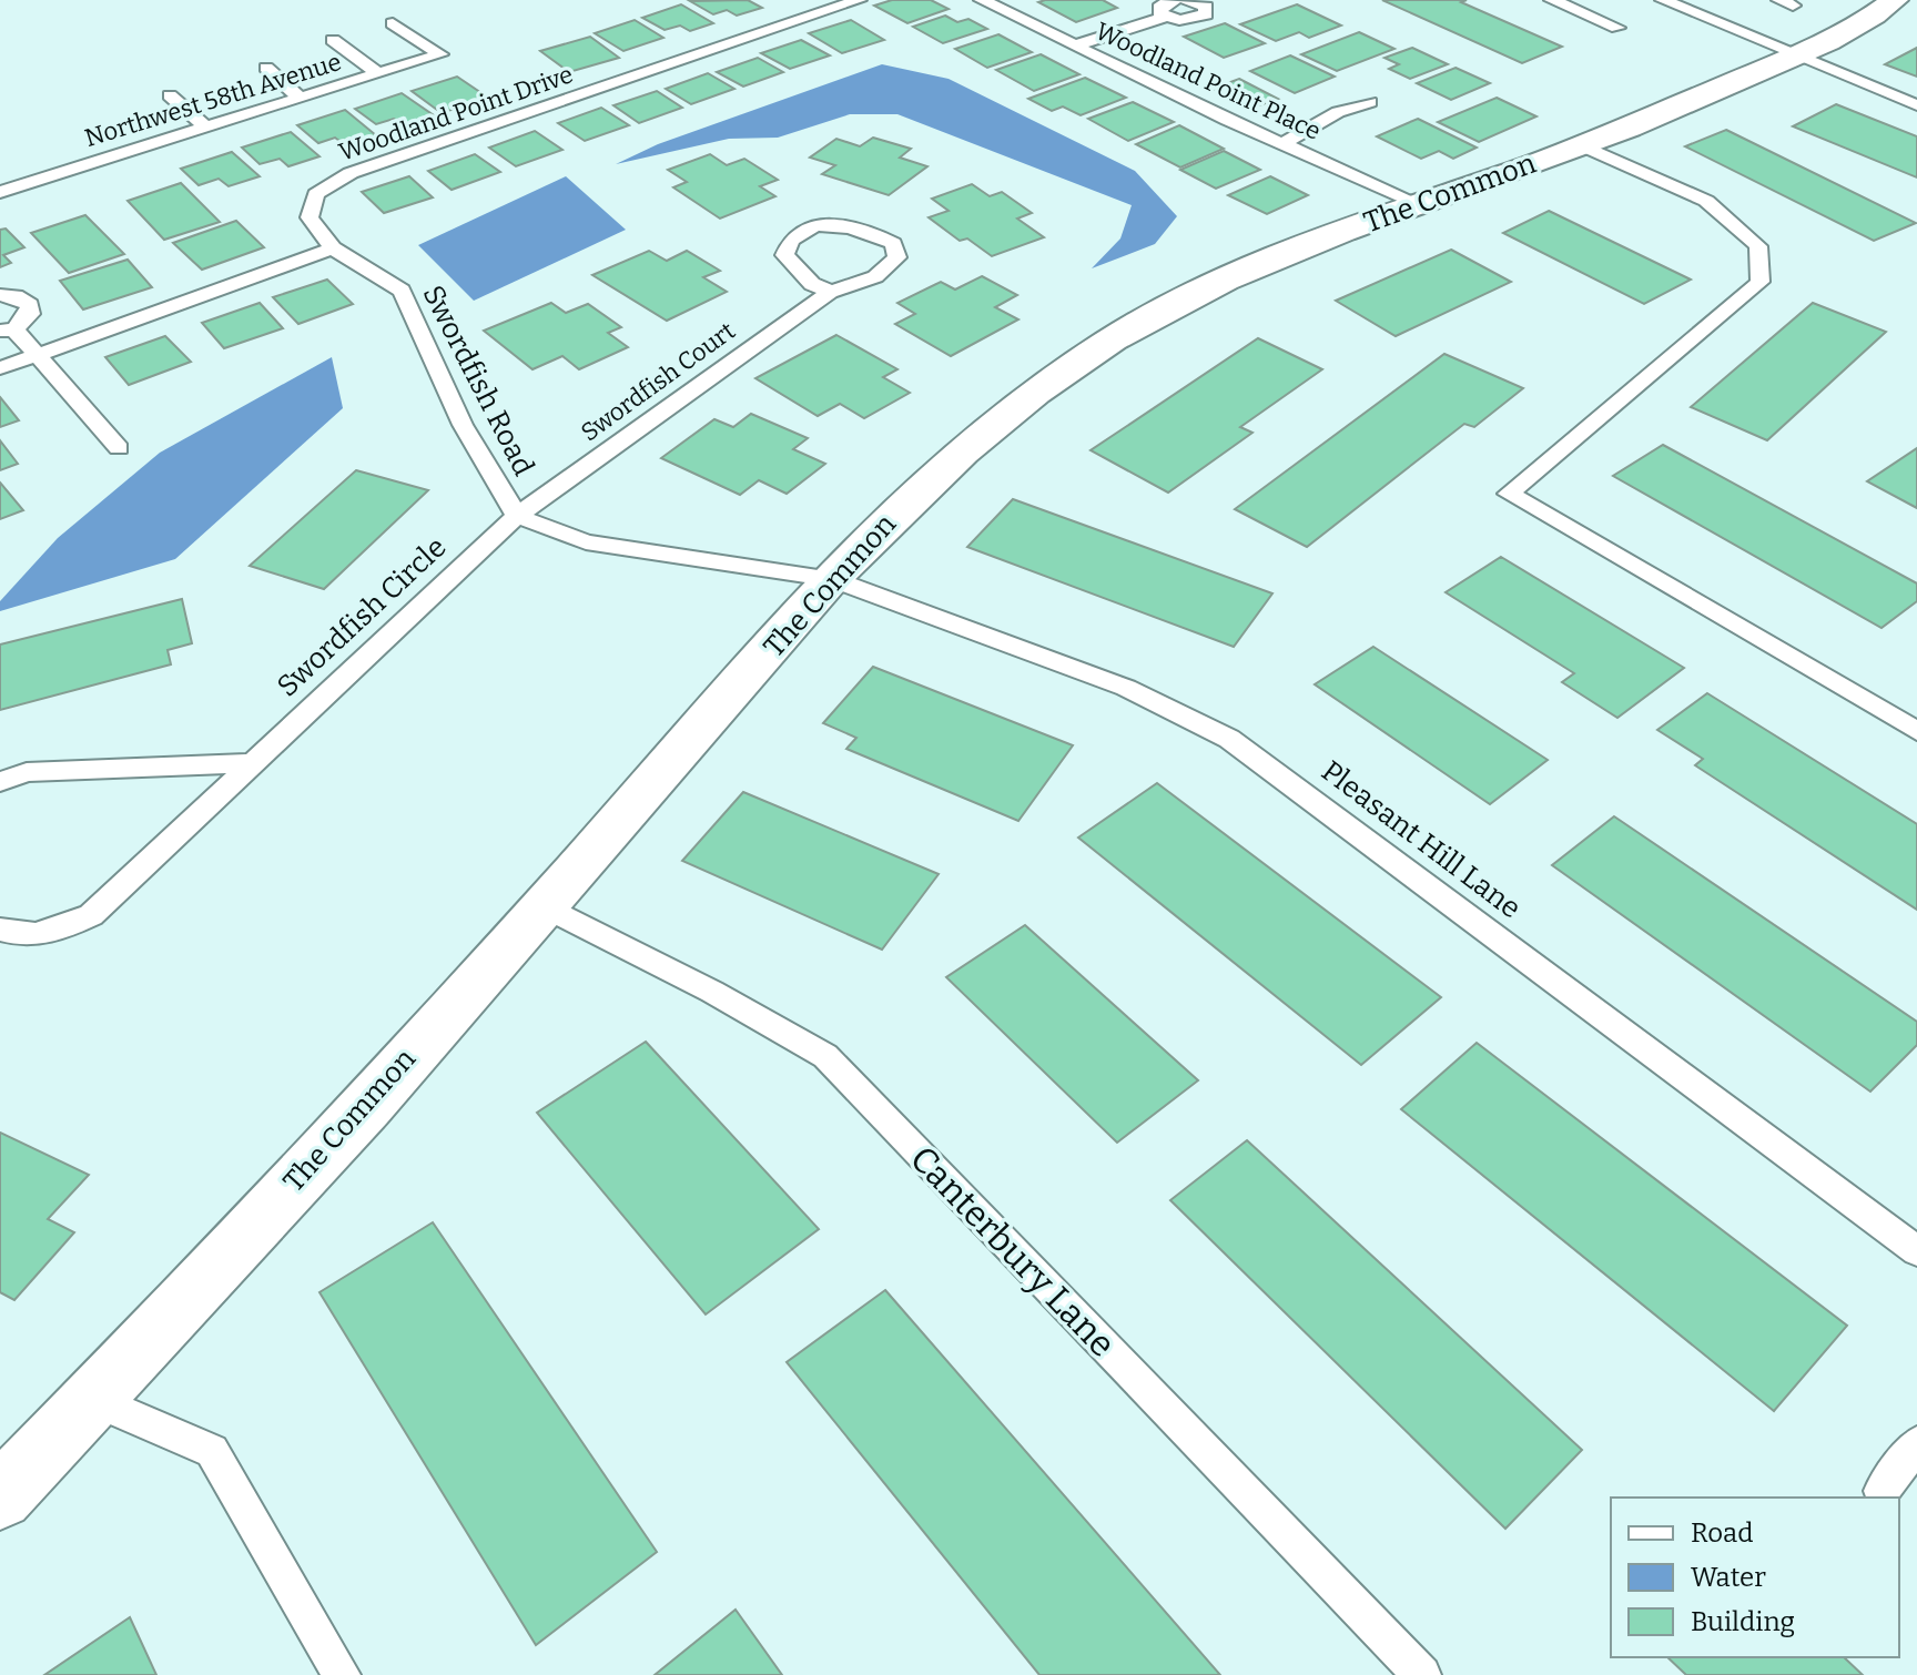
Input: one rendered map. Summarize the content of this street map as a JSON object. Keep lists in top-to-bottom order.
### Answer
{
  "streets": {
    "street": ["The Common"],
    "lane": [
      "Woodland Point Place",
      "Northwest 58th Avenue",
      "Woodland Point Drive",
      "Swordfish Road",
      "Swordfish Court",
      "Swordfish Circle",
      "Pleasant Hill Lane",
      "Canterbury Lane"
    ]
  },
  "crossings": [
    ["Woodland Point Place", "The Common"],
    ["Woodland Point Drive", "Swordfish Road"],
    ["The Common", "Swordfish Road"],
    ["The Common", "Pleasant Hill Lane"],
    ["The Common", "Canterbury Lane"],
    ["Swordfish Road", "Swordfish Court"],
    ["Swordfish Road", "Swordfish Circle"],
    ["Swordfish Road", "Pleasant Hill Lane"],
    ["Swordfish Court", "Swordfish Circle"]
  ],
  "legend": ["Road", "Water", "Building"]
}
